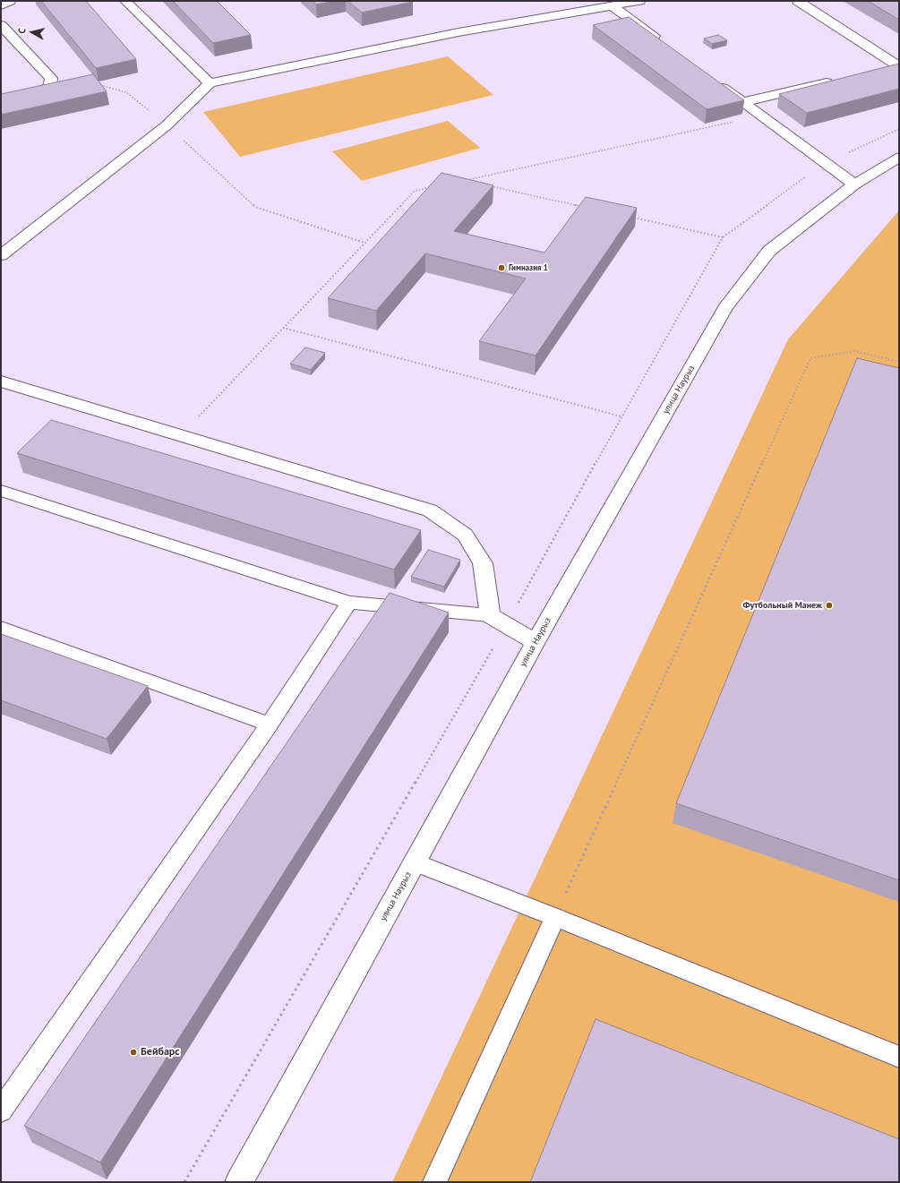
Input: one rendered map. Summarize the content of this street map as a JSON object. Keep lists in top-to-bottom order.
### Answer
{
  "streets": {
    "street": ["улица Наурыз"]
  },
  "places": ["Гимназия 1", "Футбольный Манеж", "Бейбарс"],
  "north": "left"
}
